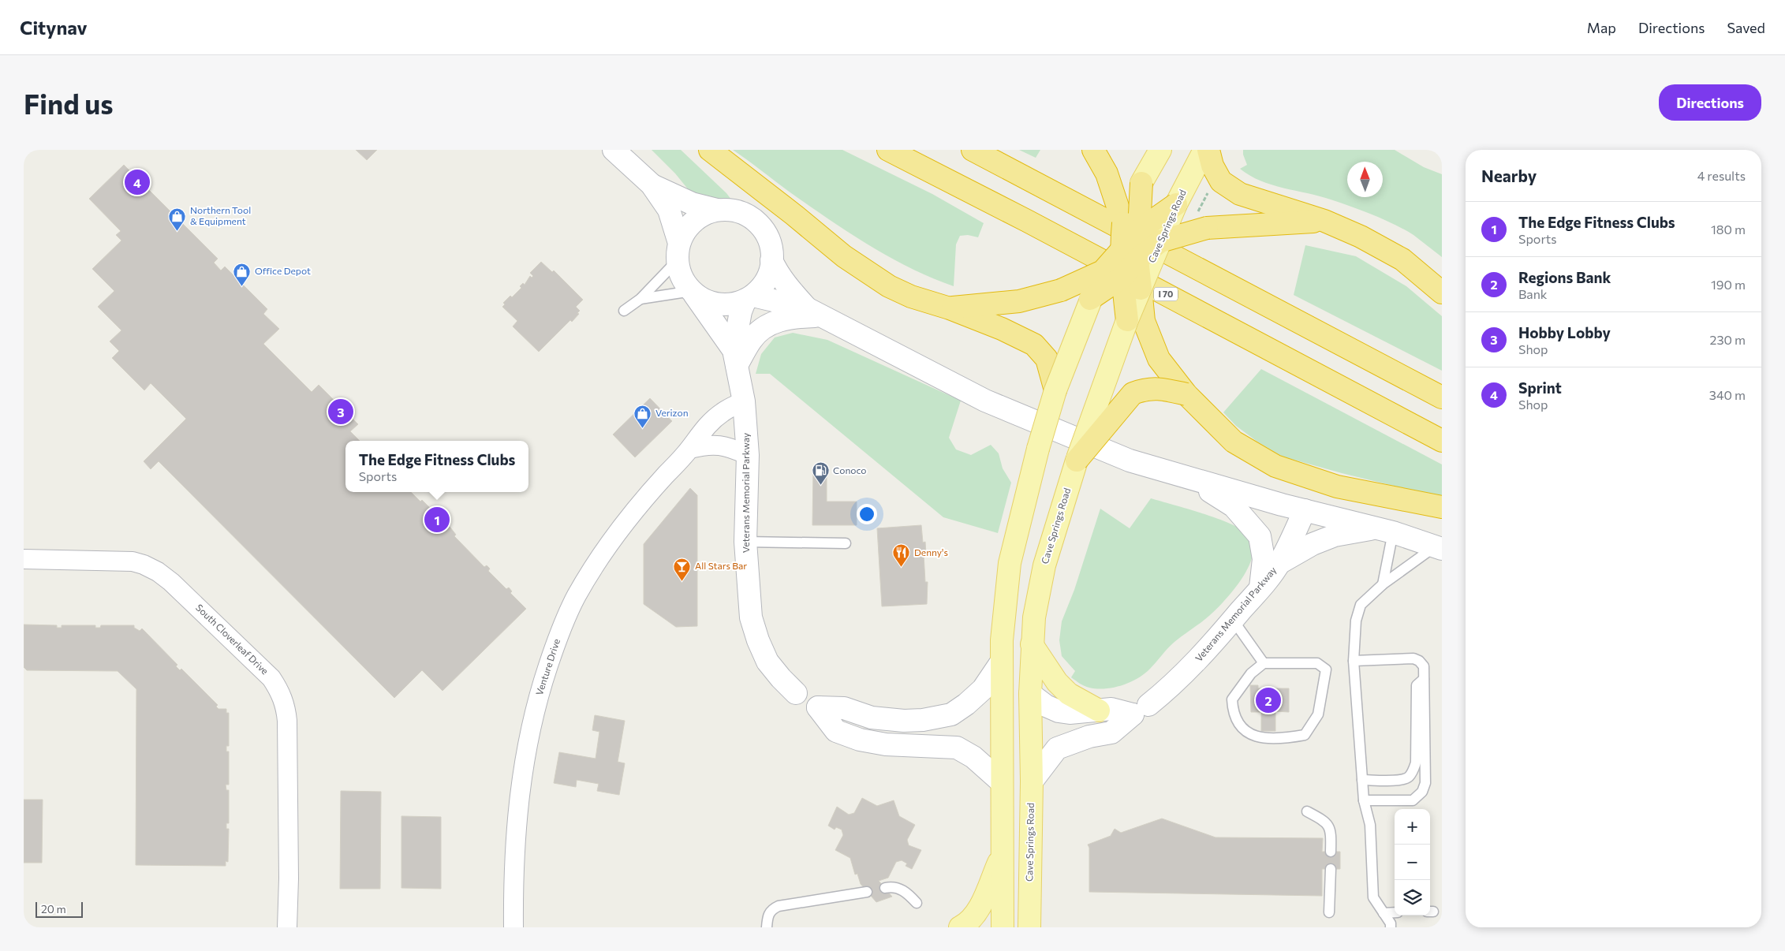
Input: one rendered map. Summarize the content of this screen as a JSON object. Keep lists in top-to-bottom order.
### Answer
{
  "streets": {
    "highway": ["I 70"],
    "main road": ["Cave Springs Road", "Veterans Memorial Parkway"],
    "street": ["South Cloverleaf Drive", "Venture Drive"]
  },
  "crossings": [
    ["Veterans Memorial Parkway", "Venture Drive"]
  ],
  "places": {
    "shop": ["Northern Tool & Equipment", "Office Depot", "Verizon"],
    "fuel station": ["Conoco"],
    "restaurant": ["Denny's"],
    "bar": ["All Stars Bar"]
  },
  "scale_bar": "20 m",
  "north": "top",
  "page": {
    "header": "Citynav",
    "nav": ["Map", "Directions", "Saved"],
    "buttons": "Directions",
    "title": "Find us",
    "heading": ["Nearby", "4 results"],
    "pins": [
      "4",
      "3",
      "1",
      "2"
    ],
    "list": [
      {
        "mark": "1",
        "name": "The Edge Fitness Clubs",
        "note": "Sports",
        "value": "180 m"
      },
      {
        "mark": "2",
        "name": "Regions Bank",
        "note": "Bank",
        "value": "190 m"
      },
      {
        "mark": "3",
        "name": "Hobby Lobby",
        "note": "Shop",
        "value": "230 m"
      },
      {
        "mark": "4",
        "name": "Sprint",
        "note": "Shop",
        "value": "340 m"
      }
    ],
    "popup": ["The Edge Fitness Clubs", "Sports"],
    "map_buttons": ["+", "−"],
    "scale": "20 m"
  }
}
